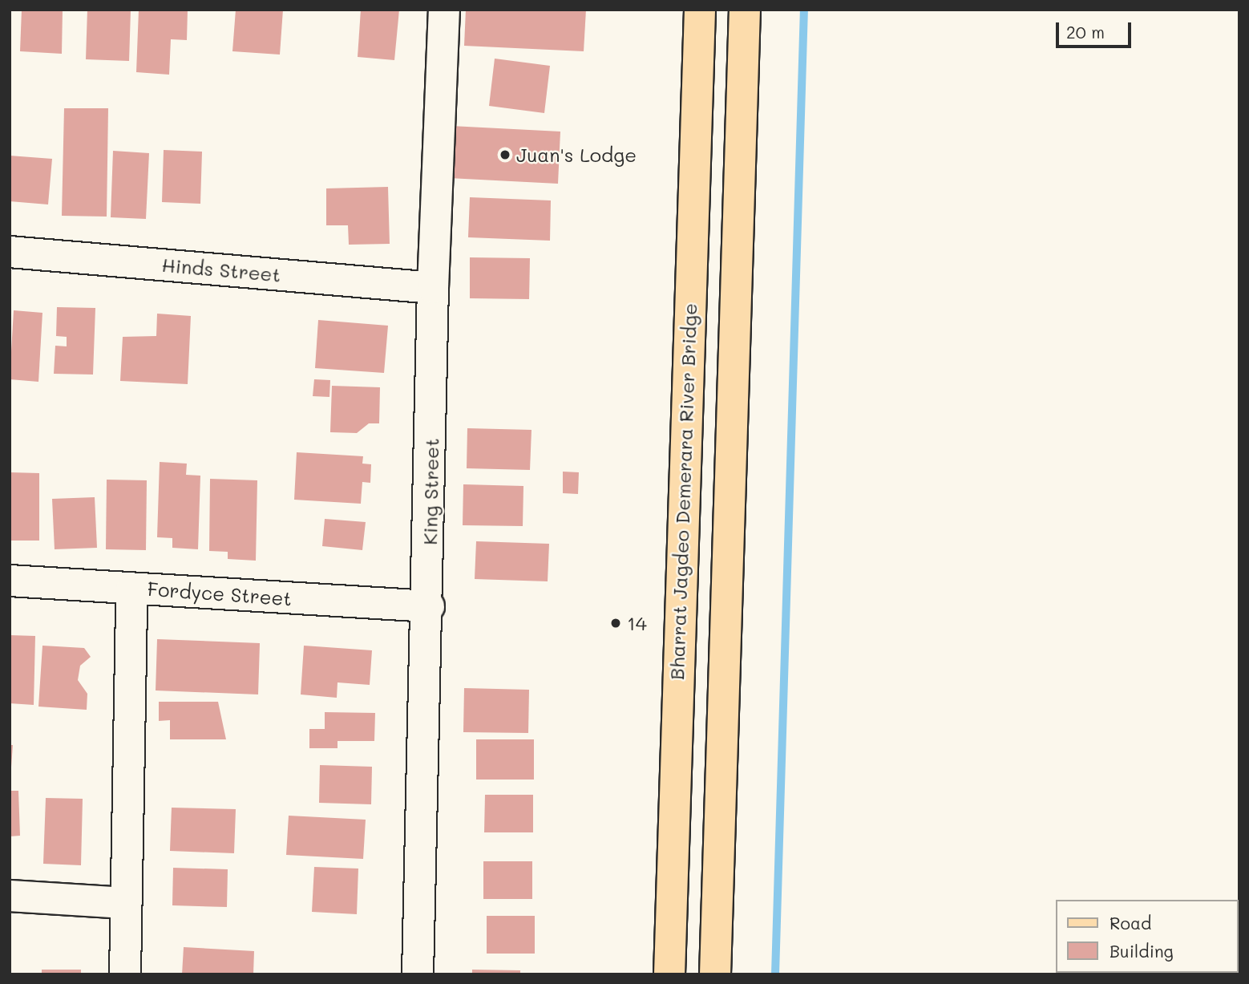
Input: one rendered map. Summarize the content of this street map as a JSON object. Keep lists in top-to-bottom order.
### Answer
{
  "streets": {
    "main road": ["Bharrat Jagdeo Demerara River Bridge"],
    "street": ["Hinds Street", "King Street", "Fordyce Street"]
  },
  "crossings": [
    ["Hinds Street", "King Street"],
    ["King Street", "Fordyce Street"]
  ],
  "places": ["Juan's Lodge", "14"],
  "legend": ["Road", "Building"],
  "scale_bar": "20 m"
}
